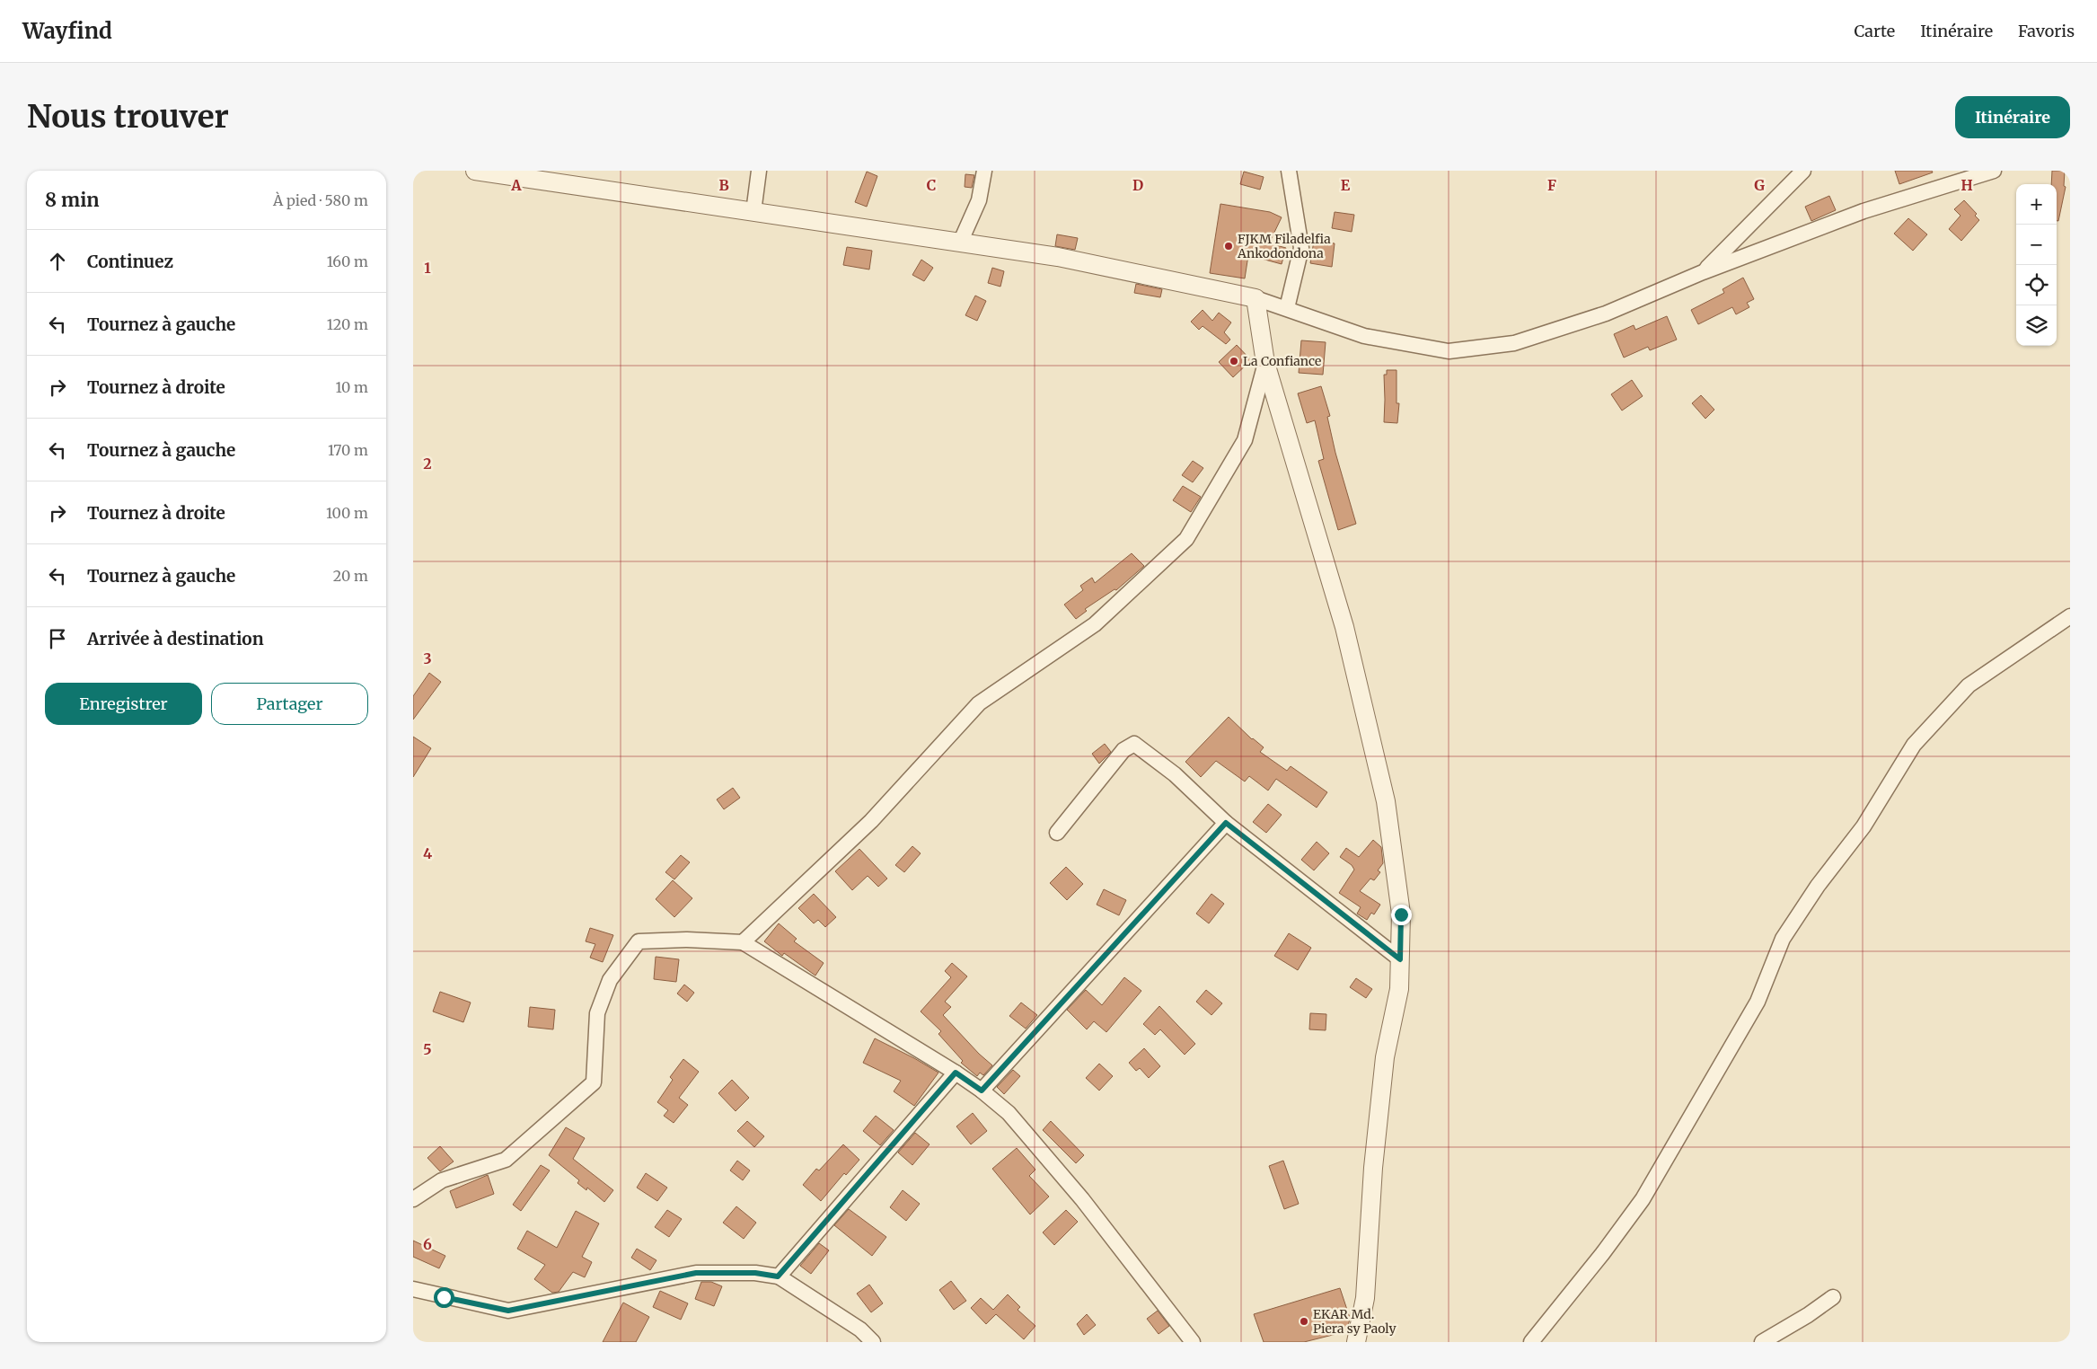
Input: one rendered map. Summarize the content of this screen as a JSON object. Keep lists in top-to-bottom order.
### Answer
{
  "places": ["FJKM Filadelfia Ankodondona", "La Confiance", "EKAR Md. Piera sy Paoly"],
  "page": {
    "header": "Wayfind",
    "nav": ["Carte", "Itinéraire", "Favoris"],
    "buttons": [
      "Itinéraire",
      ["Enregistrer", "Partager"]
    ],
    "title": "Nous trouver",
    "heading": ["8 min", "À pied · 580 m"],
    "map_buttons": ["+", "−"],
    "list": [
      ["Continuez", "160 m"],
      ["Tournez à gauche", "120 m"],
      ["Tournez à droite", "10 m"],
      ["Tournez à gauche", "170 m"],
      ["Tournez à droite", "100 m"],
      ["Tournez à gauche", "20 m"],
      "Arrivée à destination"
    ]
  },
  "grid": {
    "columns": [
      "A",
      "B",
      "C",
      "D",
      "E",
      "F",
      "G",
      "H"
    ],
    "rows": [
      "1",
      "2",
      "3",
      "4",
      "5",
      "6"
    ]
  }
}
